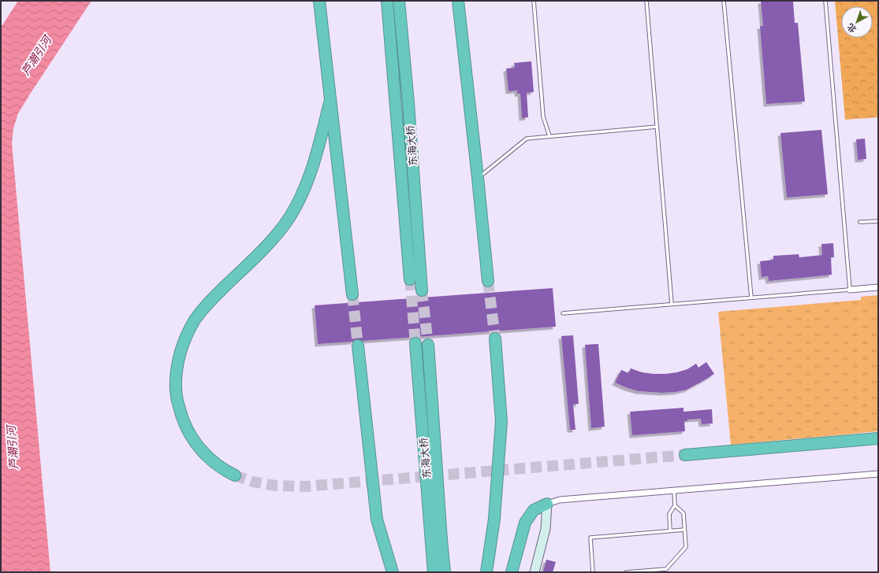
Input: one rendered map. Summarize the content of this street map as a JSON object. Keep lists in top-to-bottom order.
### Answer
{
  "streets": {
    "highway": ["东海大桥"]
  },
  "water": ["芦潮引河"],
  "north": "bottom left"
}
